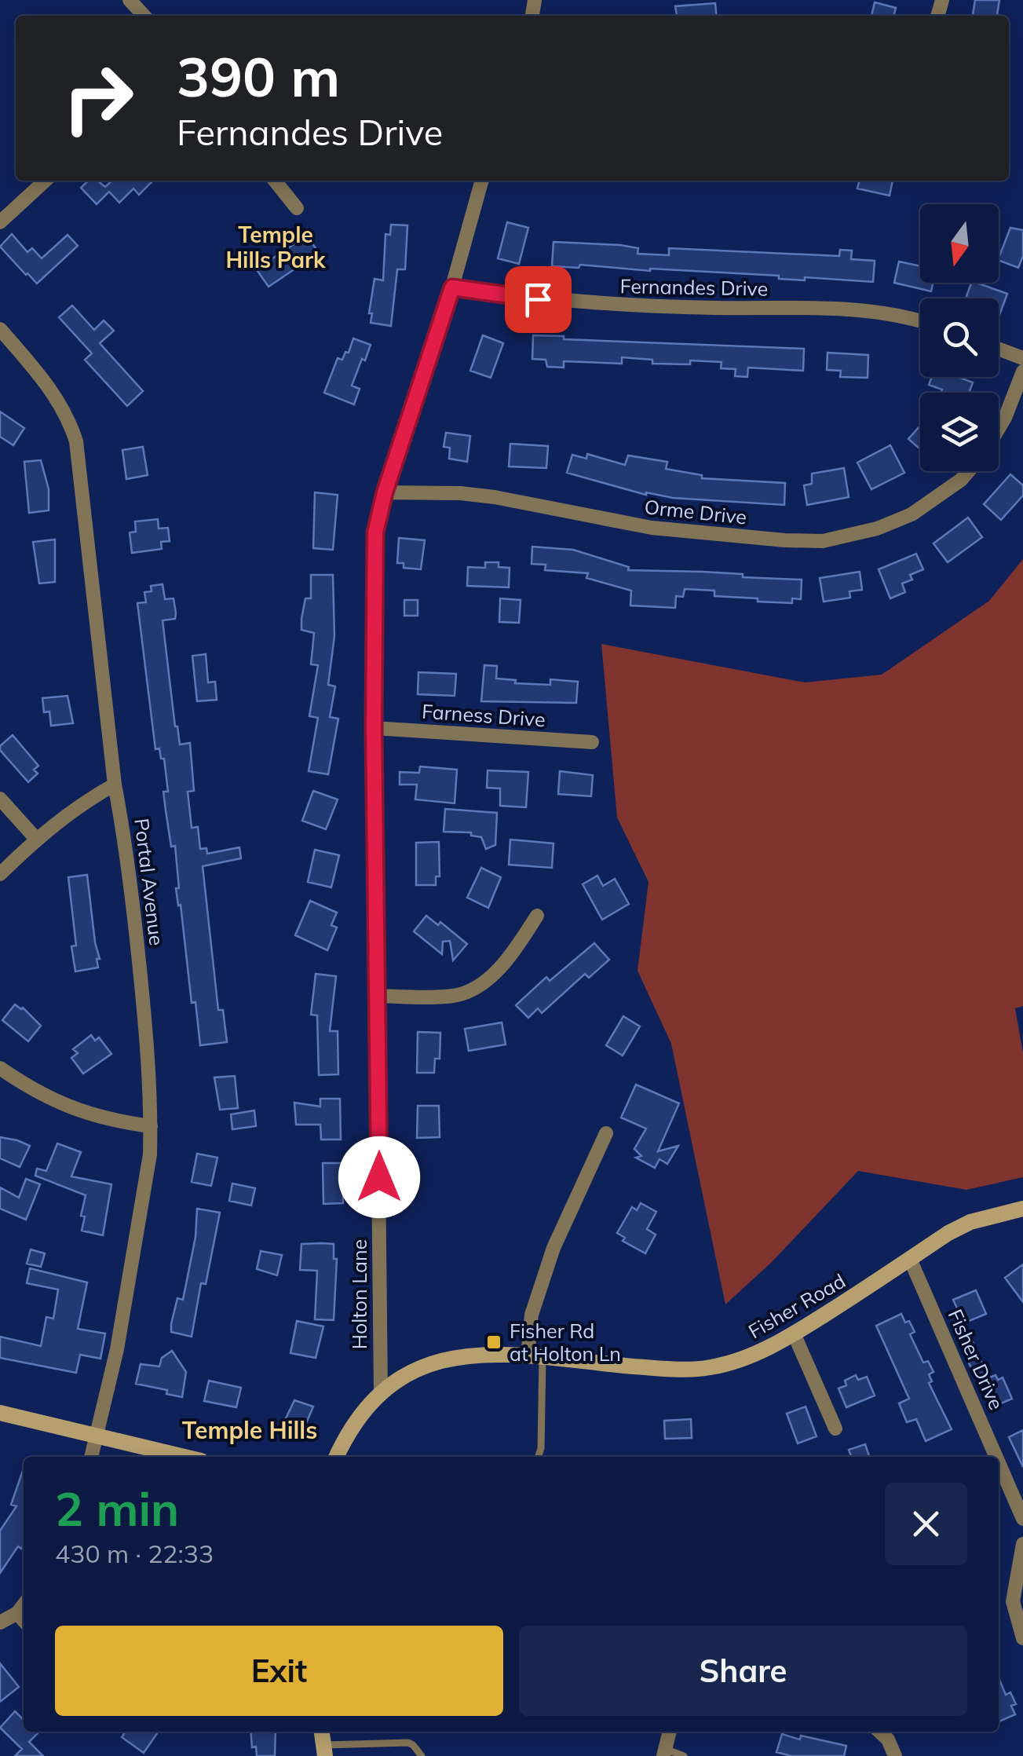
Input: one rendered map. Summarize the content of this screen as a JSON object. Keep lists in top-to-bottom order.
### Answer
{
  "streets": {
    "street": [
      "Fernandes Drive",
      "Orme Drive",
      "Farness Drive",
      "Portal Avenue",
      "Holton Lane",
      "Fisher Road",
      "Fisher Drive"
    ]
  },
  "crossings": [
    ["Fernandes Drive", "Holton Lane"],
    ["Orme Drive", "Holton Lane"],
    ["Farness Drive", "Holton Lane"],
    ["Holton Lane", "Fisher Road"],
    ["Fisher Road", "Fisher Drive"]
  ],
  "districts": ["Temple Hills Park", "Temple Hills"],
  "places": {
    "transit": ["Fisher Rd at Holton Ln"]
  },
  "north": "bottom",
  "page": {
    "turn": ["390 m", "Fernandes Drive"],
    "heading": ["2 min", "430 m · 22:33"],
    "buttons": ["Exit", "Share"]
  }
}
